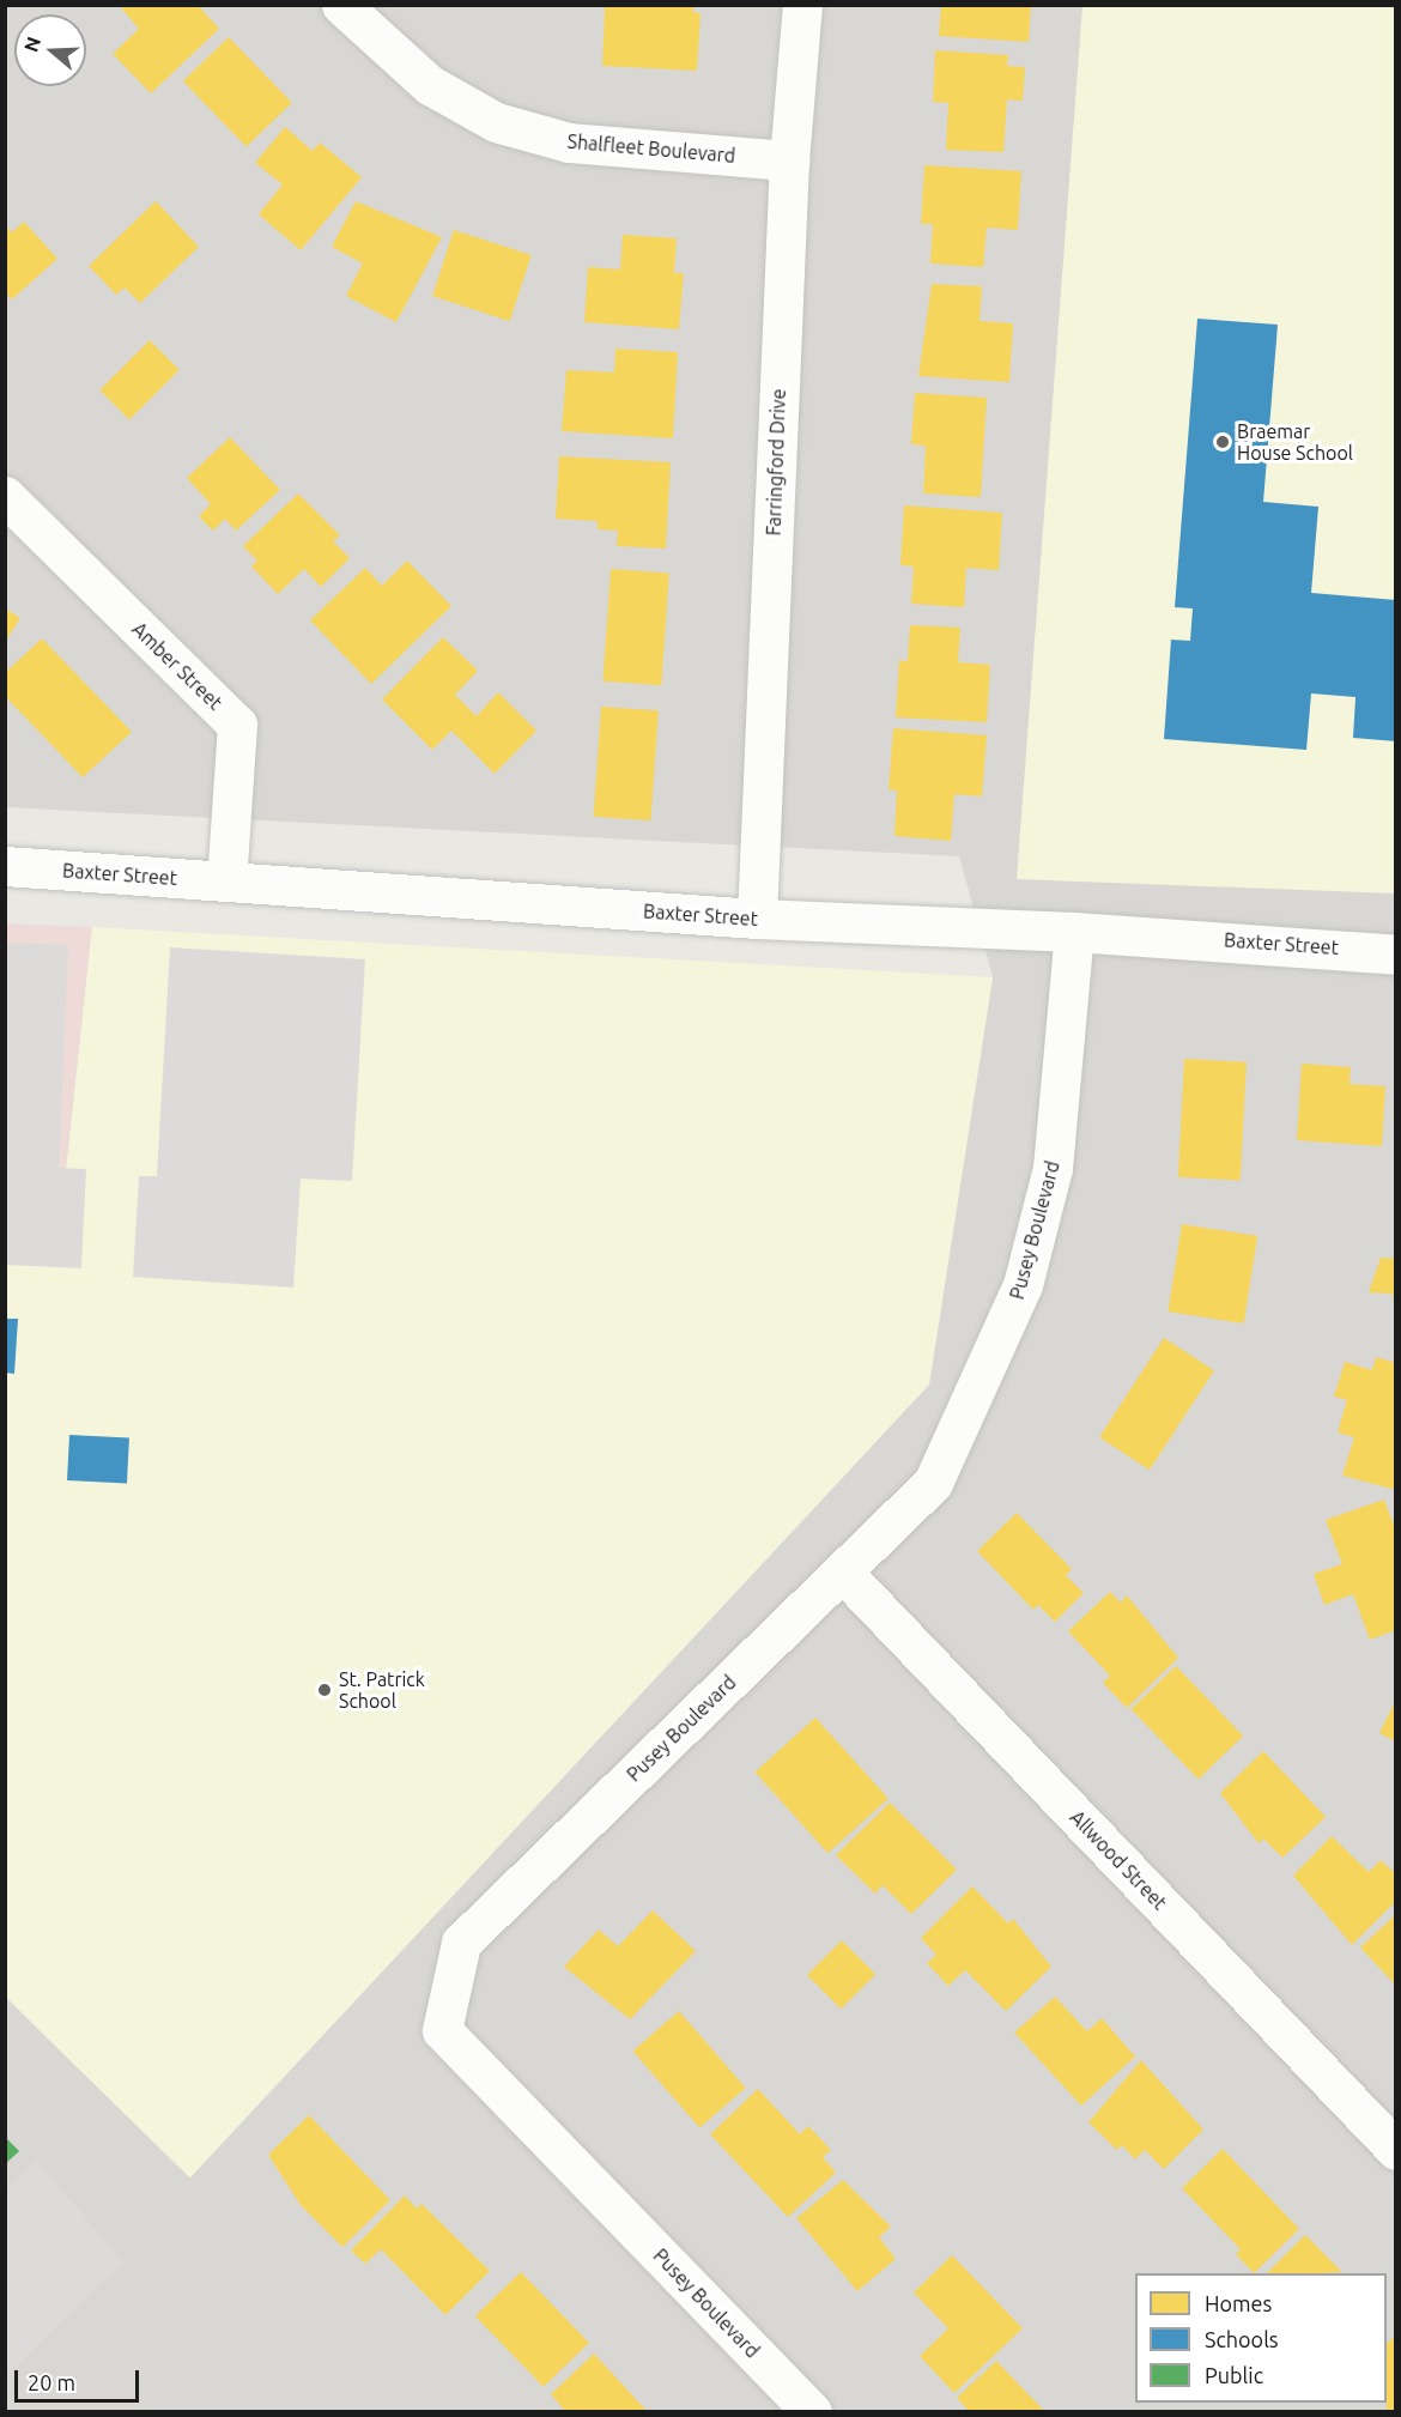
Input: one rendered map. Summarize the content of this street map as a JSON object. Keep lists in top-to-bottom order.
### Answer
{
  "streets": {
    "street": [
      "Shalfleet Boulevard",
      "Farringford Drive",
      "Amber Street",
      "Baxter Street",
      "Pusey Boulevard",
      "Allwood Street"
    ]
  },
  "crossings": [
    ["Shalfleet Boulevard", "Farringford Drive"],
    ["Farringford Drive", "Baxter Street"],
    ["Amber Street", "Baxter Street"],
    ["Baxter Street", "Pusey Boulevard"],
    ["Pusey Boulevard", "Allwood Street"]
  ],
  "places": ["Braemar House School", "St. Patrick School"],
  "legend": ["Homes", "Schools", "Public"],
  "scale_bar": "20 m",
  "north": "left"
}
